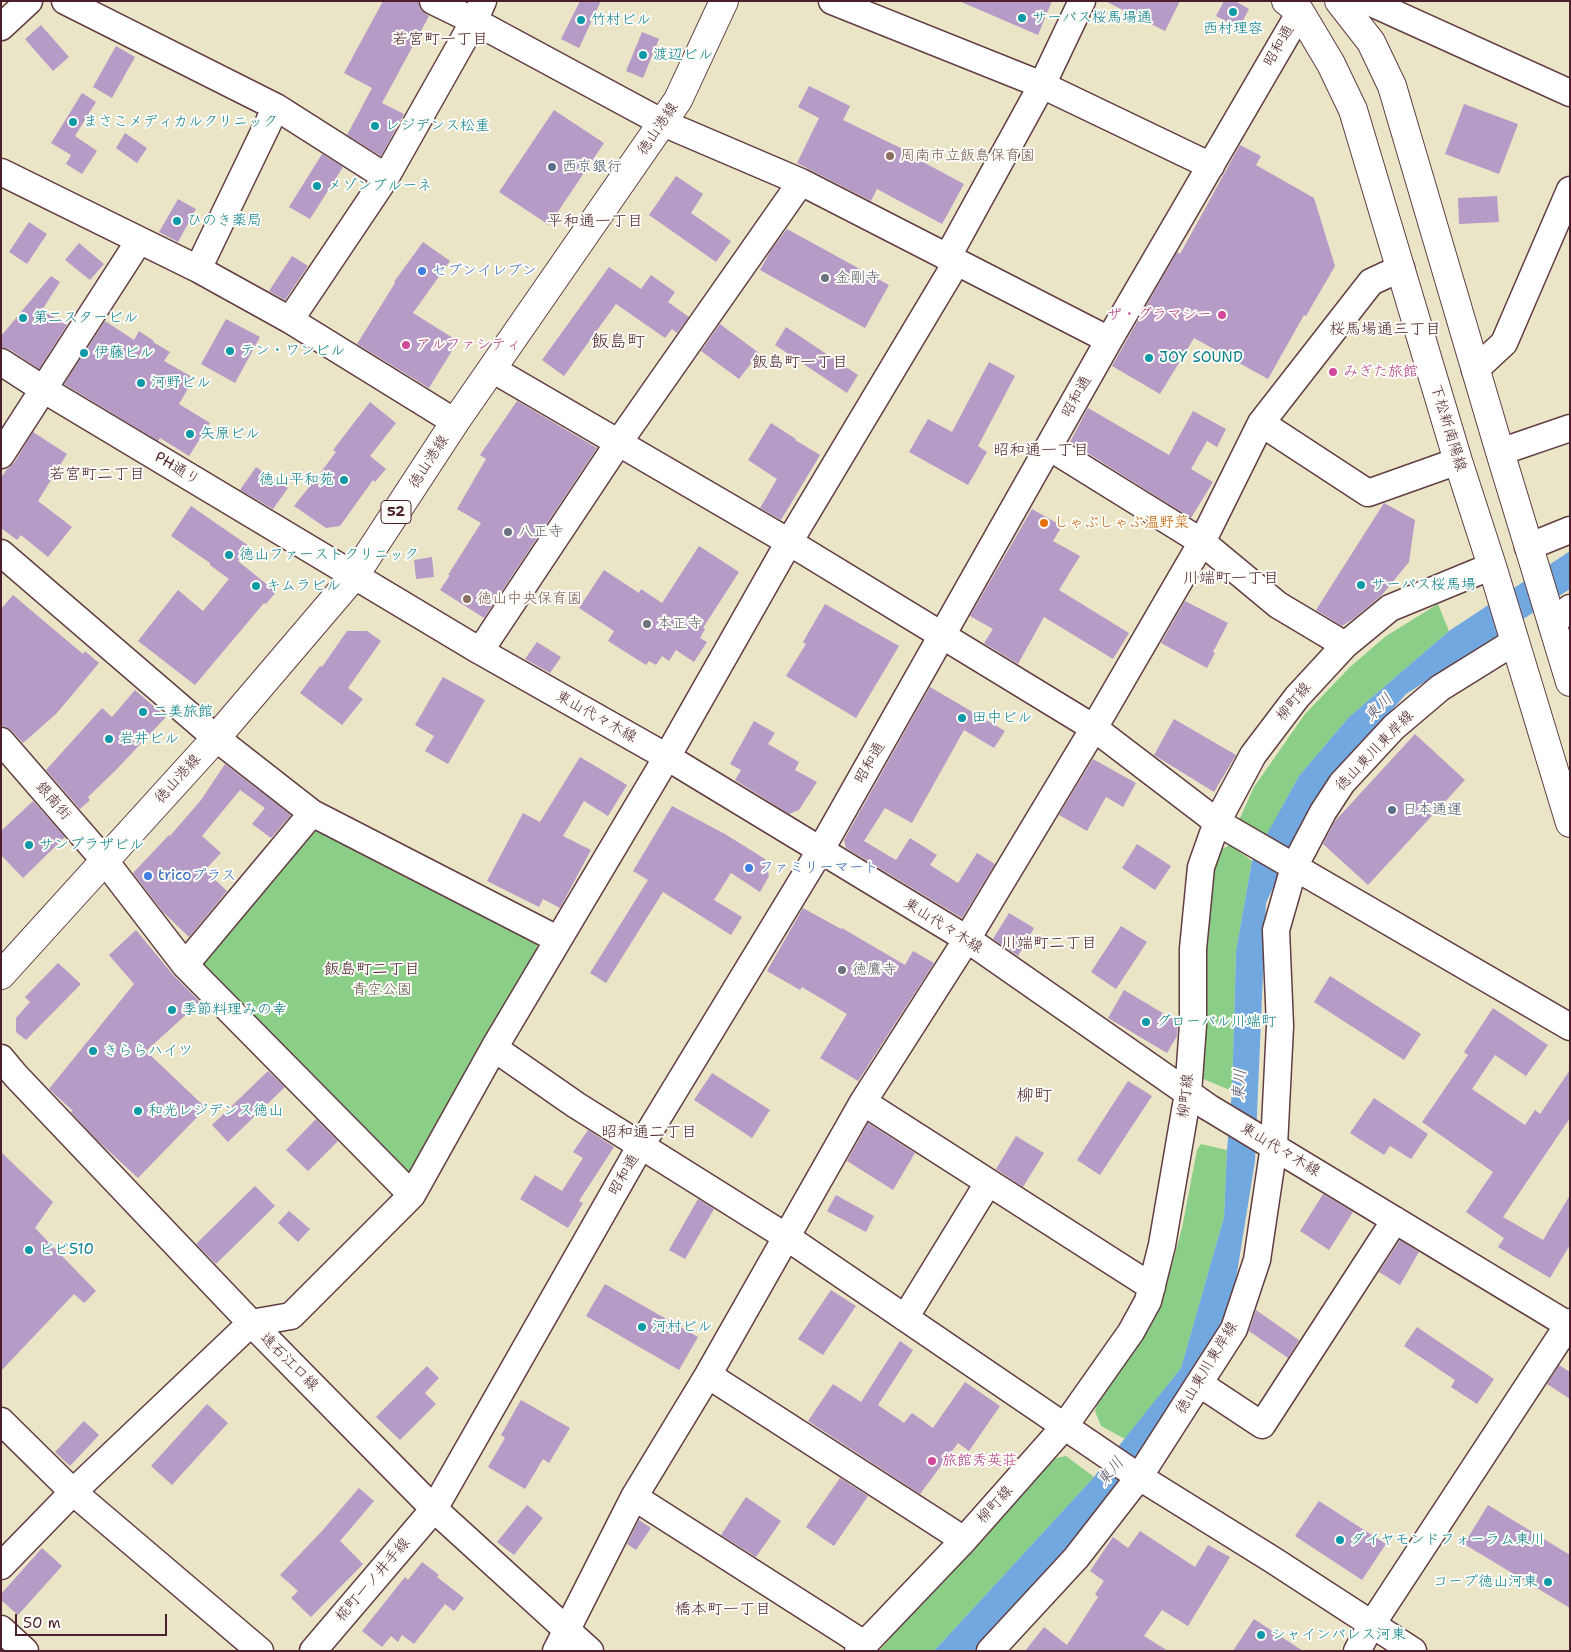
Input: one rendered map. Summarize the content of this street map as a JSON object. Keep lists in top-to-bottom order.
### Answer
{
  "streets": {
    "main road": ["徳山港線", "下松新南陽線", "52"],
    "street": [
      "昭和通",
      "PH通り",
      "柳町線",
      "東山代々木線",
      "徳山東川東岸線",
      "銀南街",
      "遠石江口線",
      "椛町一ノ井手線"
    ]
  },
  "crossings": [
    ["昭和通", "下松新南陽線"],
    ["昭和通", "東山代々木線"],
    ["昭和通", "遠石江口線"],
    ["昭和通", "椛町一ノ井手線"],
    ["徳山港線", "PH通り"],
    ["徳山港線", "東山代々木線"],
    ["徳山港線", "銀南街"],
    ["下松新南陽線", "柳町線"],
    ["下松新南陽線", "徳山東川東岸線"],
    ["PH通り", "東山代々木線"],
    ["柳町線", "東山代々木線"],
    ["東山代々木線", "徳山東川東岸線"],
    ["遠石江口線", "椛町一ノ井手線"]
  ],
  "districts": [
    "若宮町一丁目",
    "平和通一丁目",
    "桜馬場通三丁目",
    "飯島町",
    "飯島町一丁目",
    "昭和通一丁目",
    "若宮町二丁目",
    "川端町一丁目",
    "川端町二丁目",
    "飯島町二丁目",
    "柳町",
    "昭和通二丁目",
    "橋本町一丁目"
  ],
  "water": ["東川"],
  "parks": ["青空公園"],
  "places": [
    "西村理容",
    "サーパス桜馬場通",
    "竹村ビル",
    "渡辺ビル",
    "まさこメディカルクリニック",
    "レジデンス松重",
    "周南市立飯島保育園",
    "西京銀行",
    "メゾンブルーネ",
    "ひのき薬局",
    "セブンイレブン",
    "金剛寺",
    "ザ・グラマシー",
    "第二スタービル",
    "アルファシティ",
    "テン・ワンビル",
    "伊藤ビル",
    "JOY SOUND",
    "みぎた旅館",
    "河野ビル",
    "矢原ビル",
    "徳山平和苑",
    "しゃぶしゃぶ温野菜",
    "八正寺",
    "徳山ファーストクリニック",
    "サーパス桜馬場",
    "キムラビル",
    "徳山中央保育園",
    "本正寺",
    "二美旅館",
    "田中ビル",
    "岩井ビル",
    "日本通運",
    "サンプラザビル",
    "ファミリーマート",
    "tricoプラス",
    "徳鷹寺",
    "季節料理みの幸",
    "グローバル川端町",
    "きららハイツ",
    "和光レジデンス徳山",
    "ピピ510",
    "河村ビル",
    "旅館秀英荘",
    "ダイヤモンドフォーラム東川",
    "コープ徳山河東",
    "シャインパレス河東"
  ],
  "scale_bar": "50 m"
}
